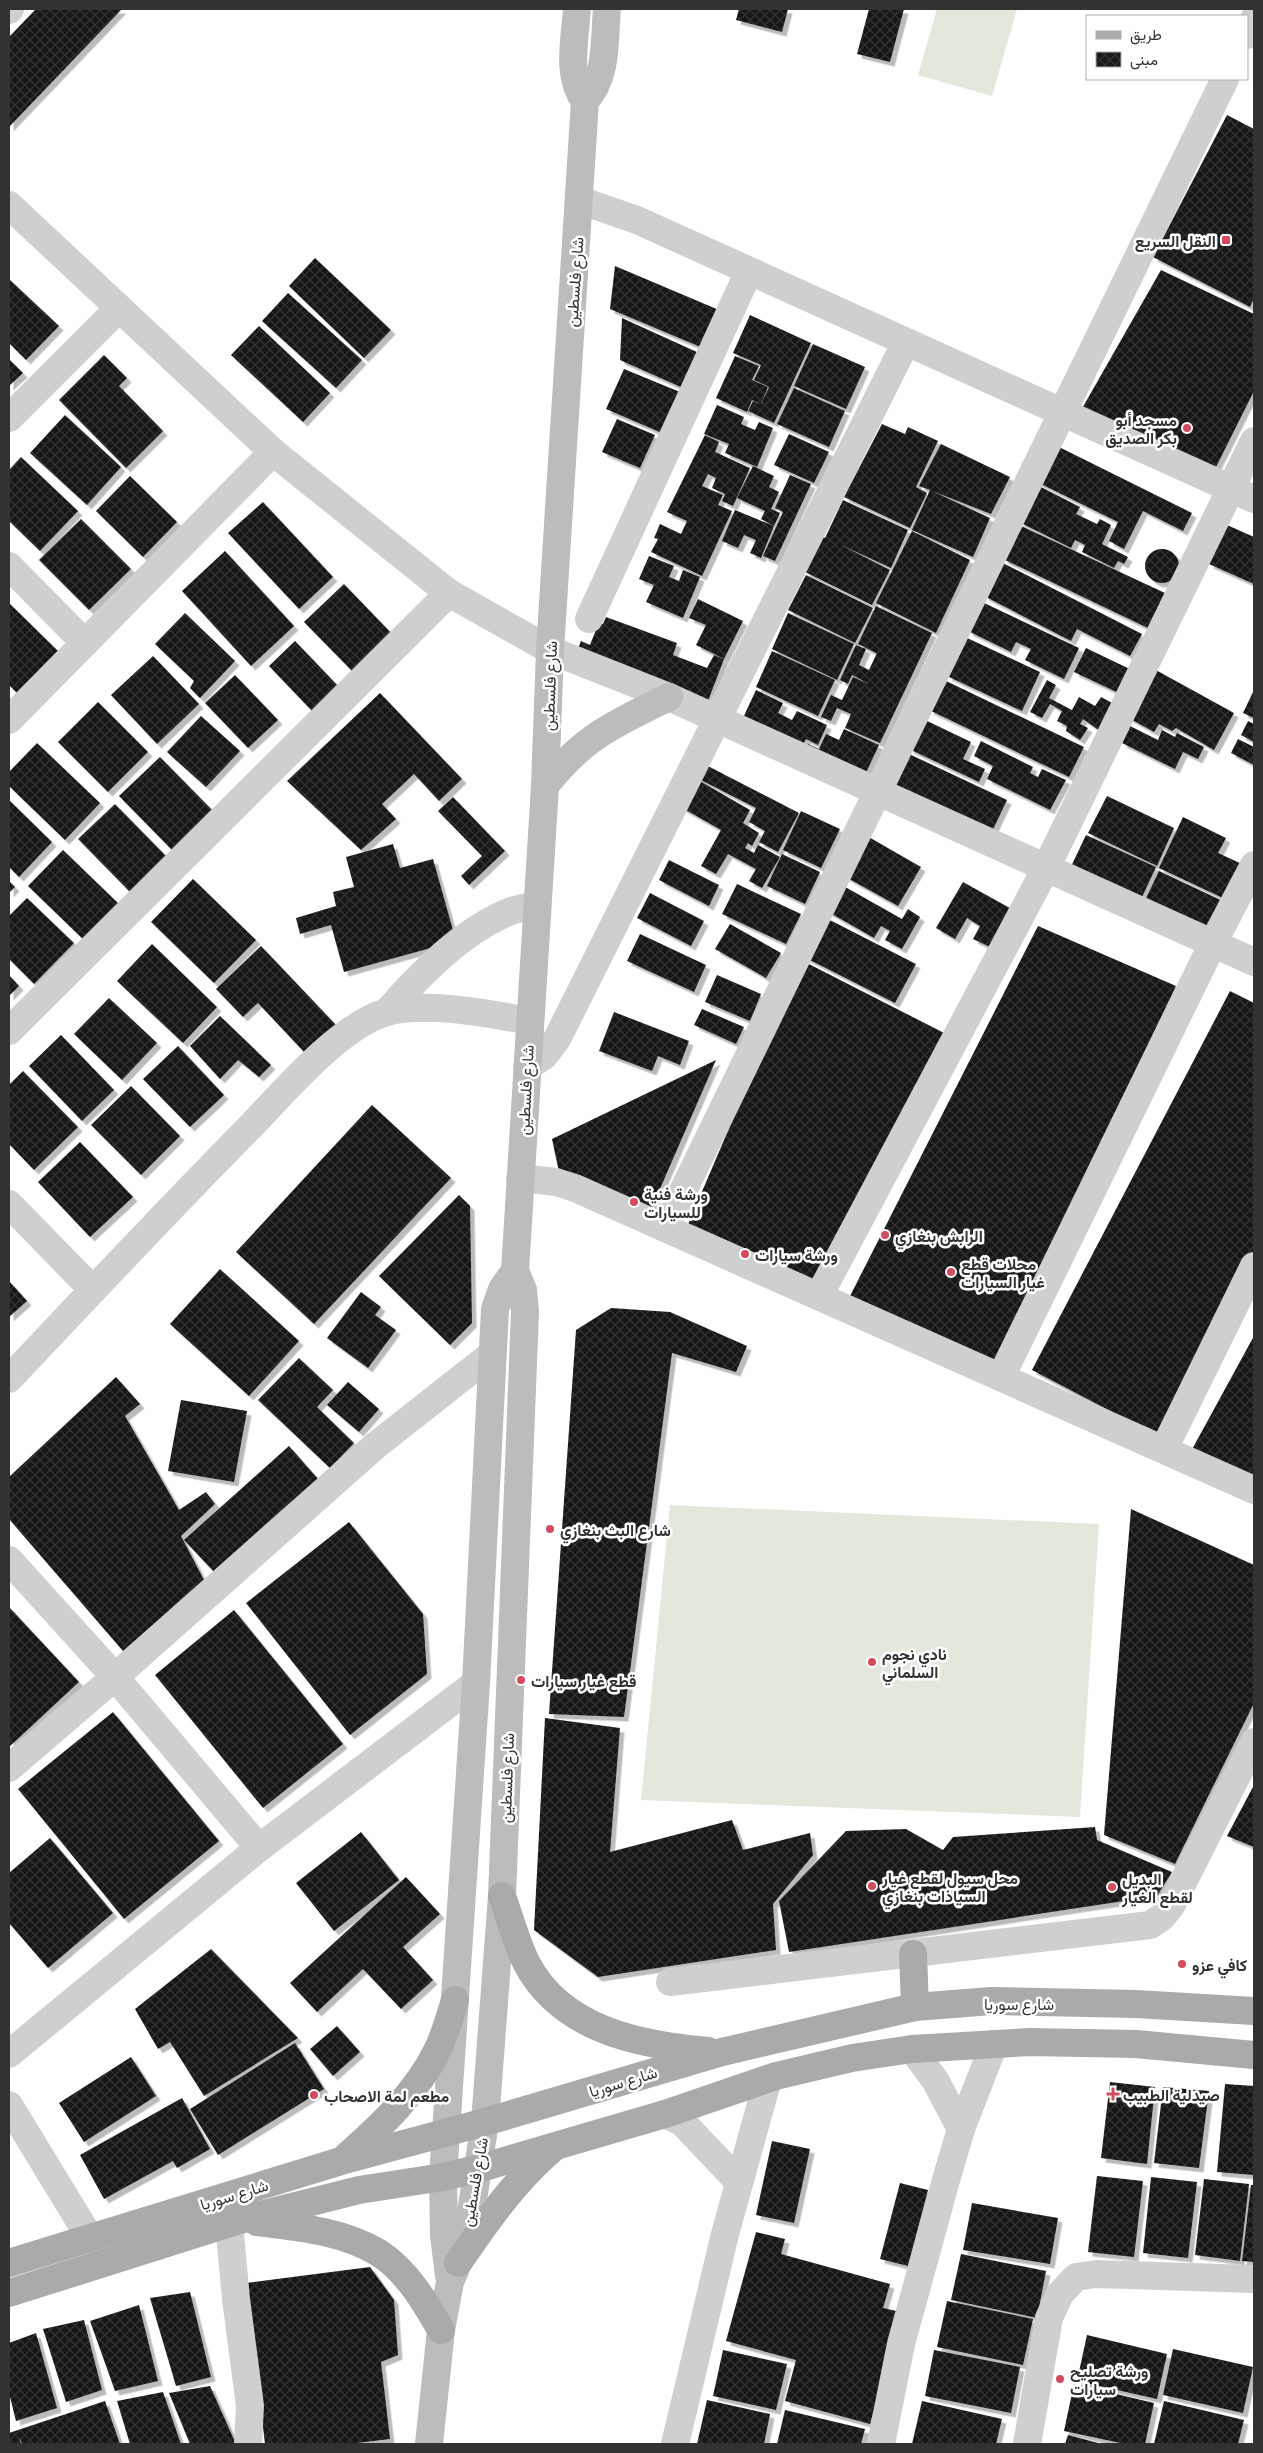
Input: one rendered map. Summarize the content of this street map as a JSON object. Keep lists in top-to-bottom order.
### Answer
{
  "streets": {
    "main road": ["شارع سوريا"],
    "street": ["شارع فلسطين"]
  },
  "crossings": [
    ["شارع فلسطين", "شارع سوريا"]
  ],
  "places": {
    "transit": ["النقل السريع"],
    "other": [
      "مسجد أبو بكر الصديق",
      "ورشة فنية للسيارات",
      "الرابش بنغازي",
      "ورشة سيارات",
      "محلات قطع غيار السيارات",
      "شارع البث بنغازي",
      "نادي نجوم السلماني",
      "قطع غيار سيارات",
      "محل سيول لقطع غيار السياذات بنغازي",
      "البديل لقطع الغيار",
      "كافي عزو",
      "مطعم لمة الاصحاب",
      "ورشة تصليح سيارات"
    ],
    "health": ["صيدلية الطبيب"]
  },
  "legend": ["طريق", "مبنى"]
}
